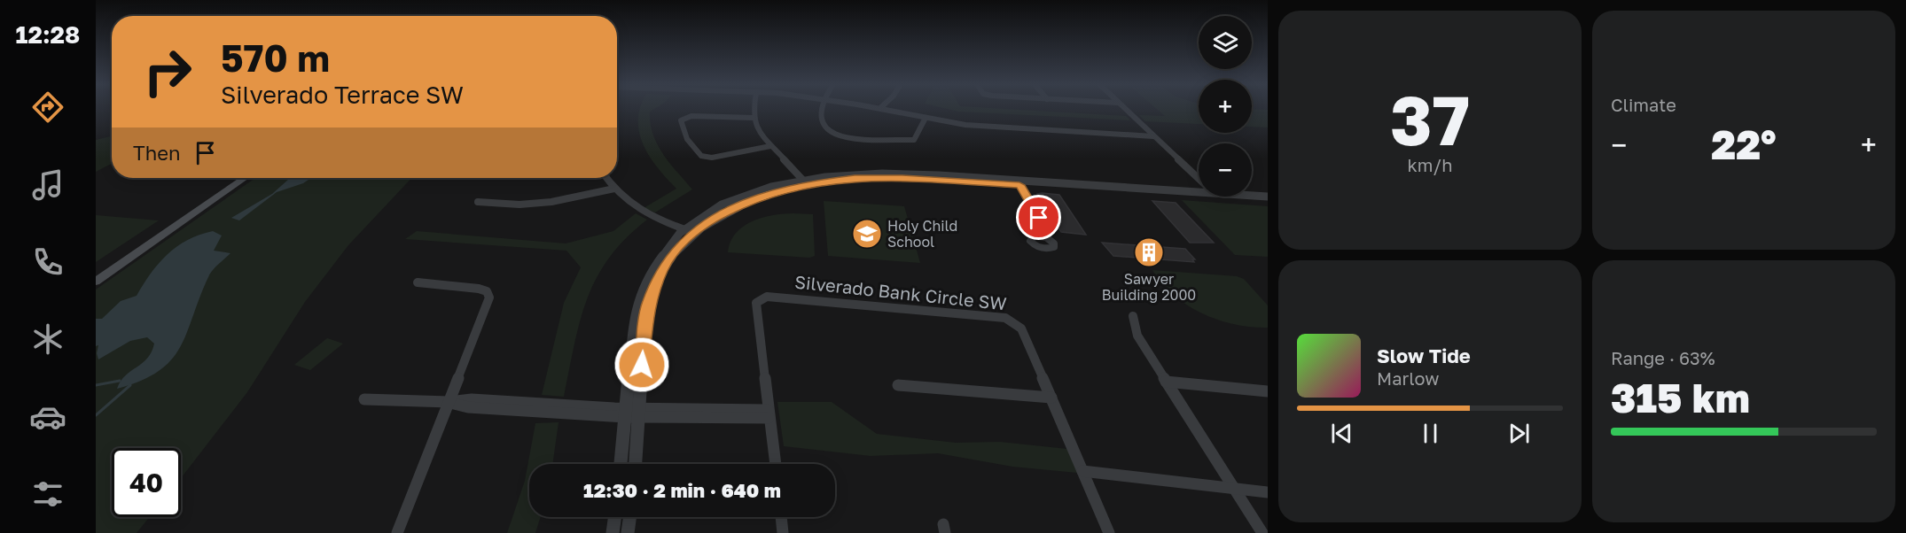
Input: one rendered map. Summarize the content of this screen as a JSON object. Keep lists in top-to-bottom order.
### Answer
{
  "streets": {
    "street": ["Silverado Bank Circle SW"]
  },
  "places": {
    "school or university": ["Holy Child School"],
    "building": ["Sawyer Building 2000"]
  },
  "page": {
    "tabs": "12:28",
    "tile": [
      ["37", "km/h"],
      "Climate",
      ["Range · 63%", "315 km"]
    ],
    "map_buttons": ["+", "−"],
    "turn": ["570 m", "Silverado Terrace SW"],
    "heat": ["−", "22°", "+"],
    "then": "Then",
    "song": ["Slow Tide", "Marlow"],
    "limit": "40",
    "trip": "12:30 · 2 min · 640 m"
  }
}
